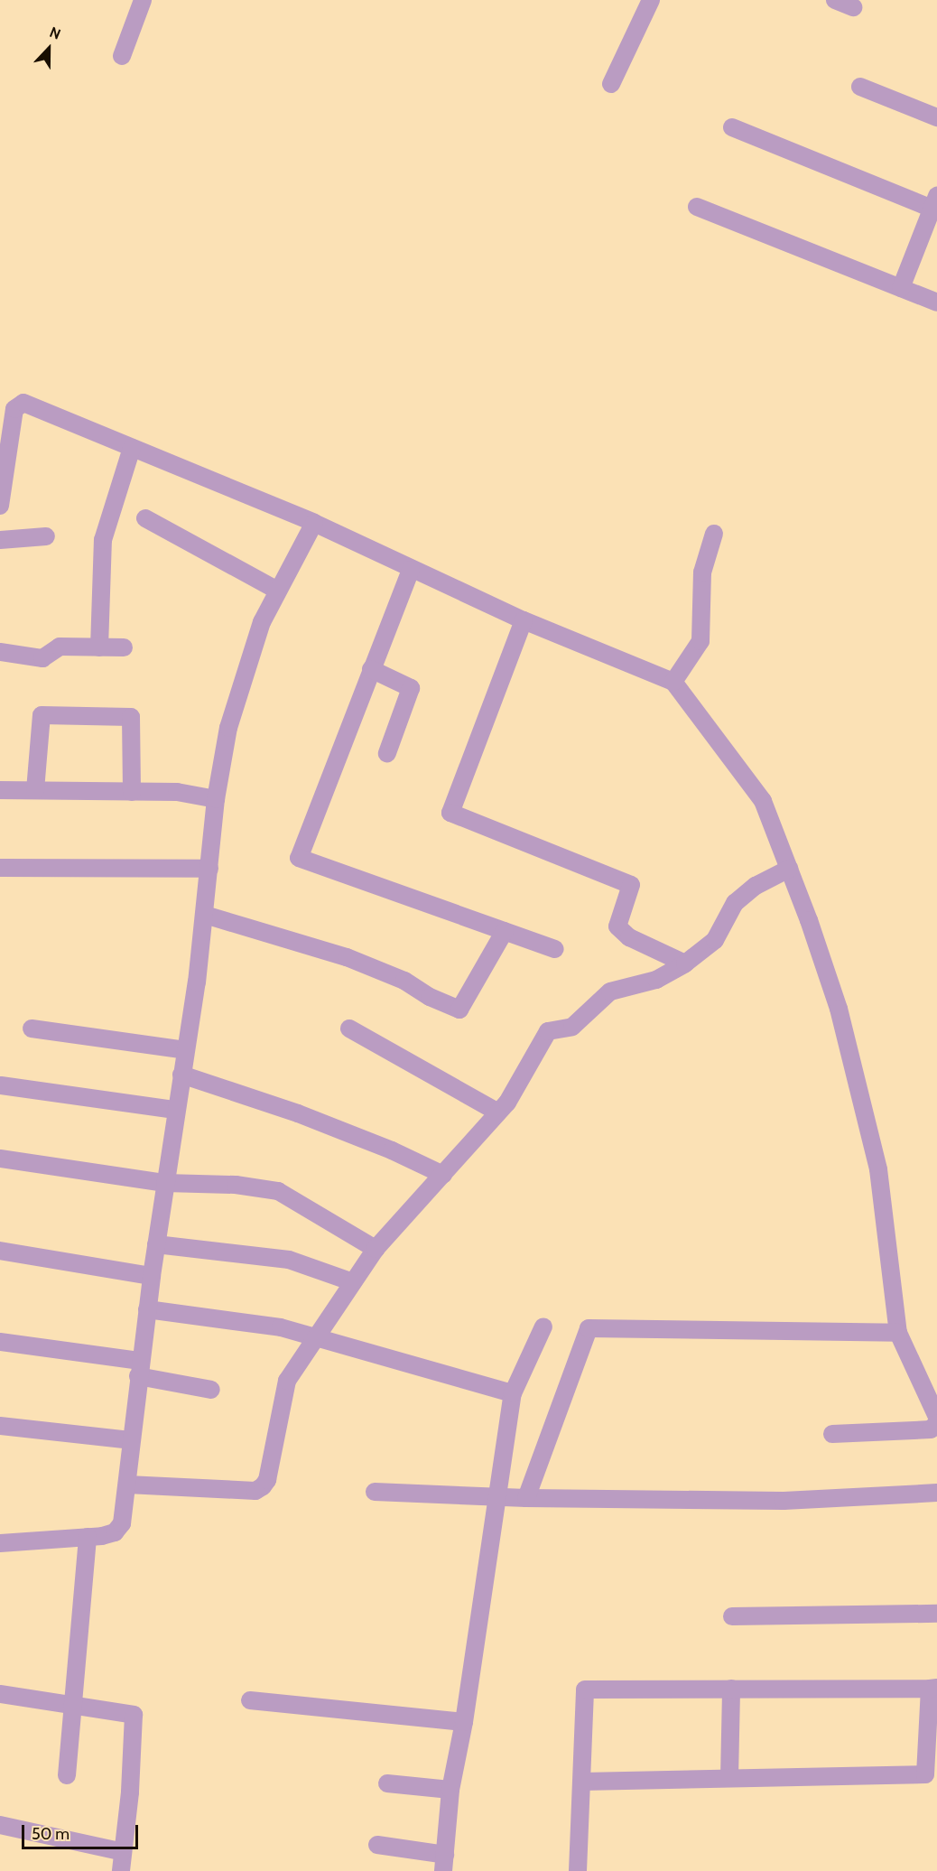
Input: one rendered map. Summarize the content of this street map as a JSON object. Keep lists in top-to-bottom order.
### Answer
{
  "scale_bar": "50 m",
  "north": "top"
}
